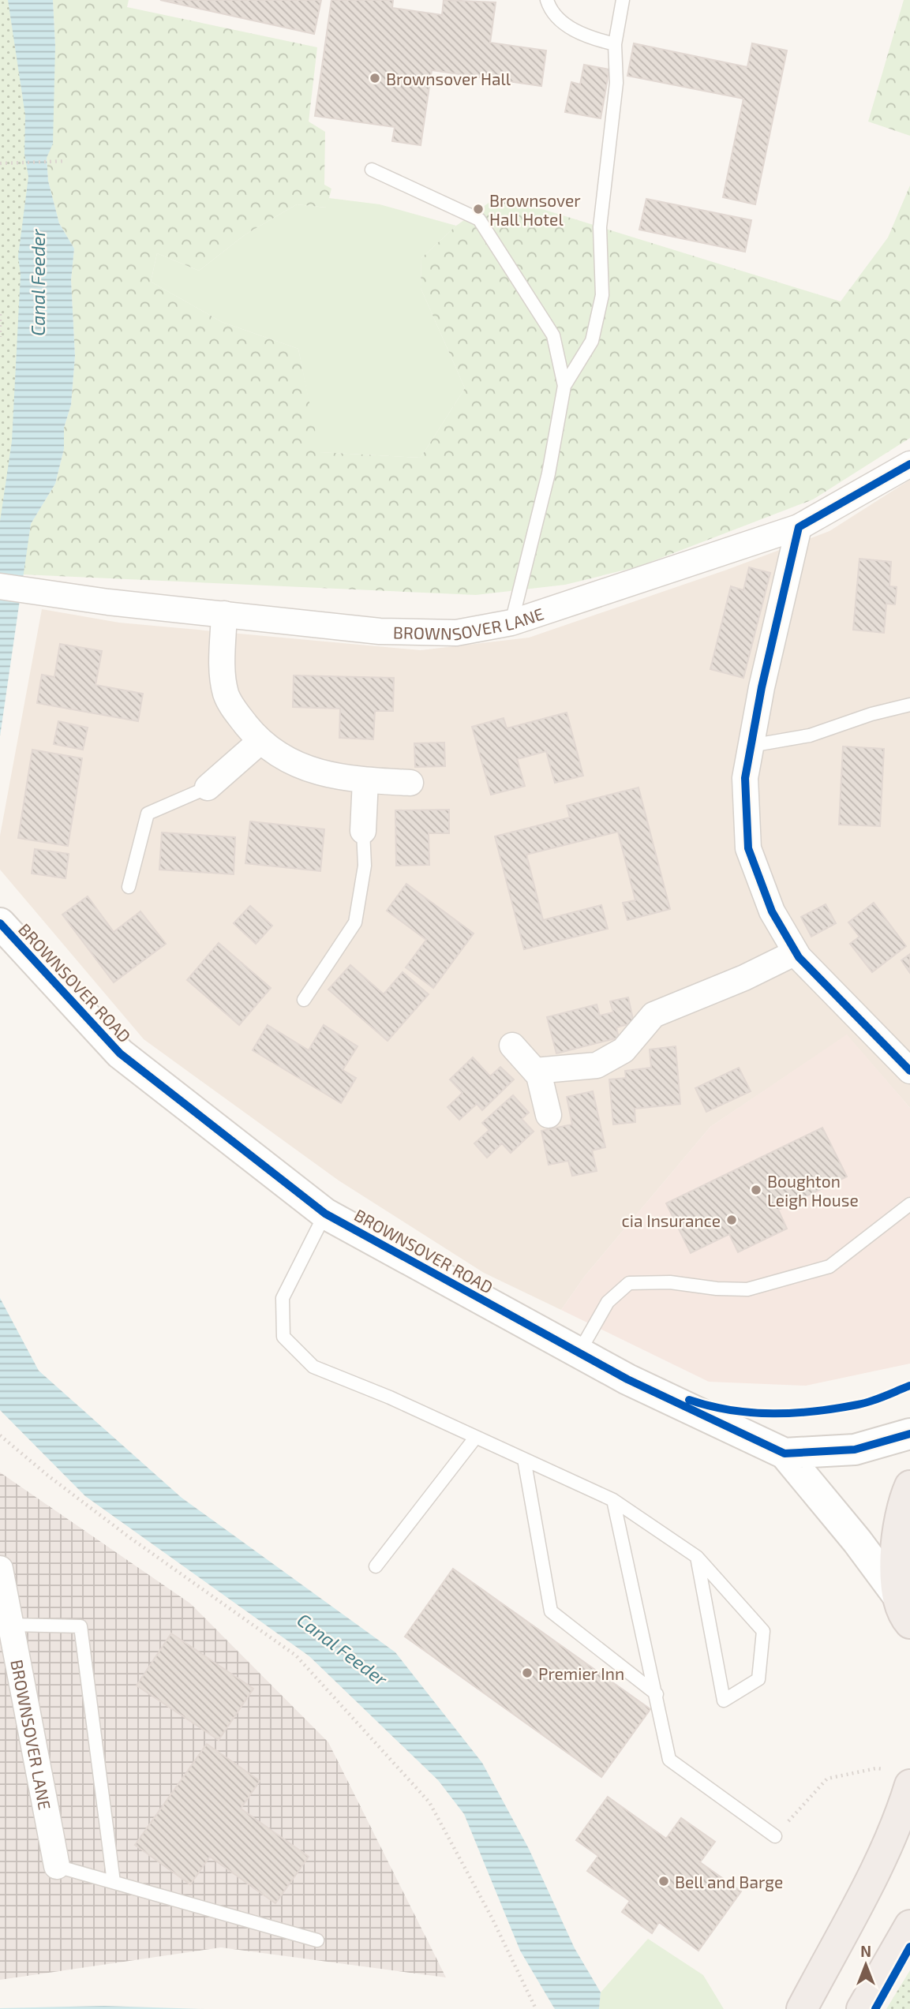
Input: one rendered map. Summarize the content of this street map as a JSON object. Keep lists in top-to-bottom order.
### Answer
{
  "streets": {
    "street": ["BROWNSOVER LANE", "BROWNSOVER ROAD"]
  },
  "water": ["Canal Feeder"],
  "places": [
    "Brownsover Hall",
    "Brownsover Hall Hotel",
    "Boughton Leigh House",
    "cia Insurance",
    "Premier Inn",
    "Bell and Barge"
  ],
  "north": "top"
}
